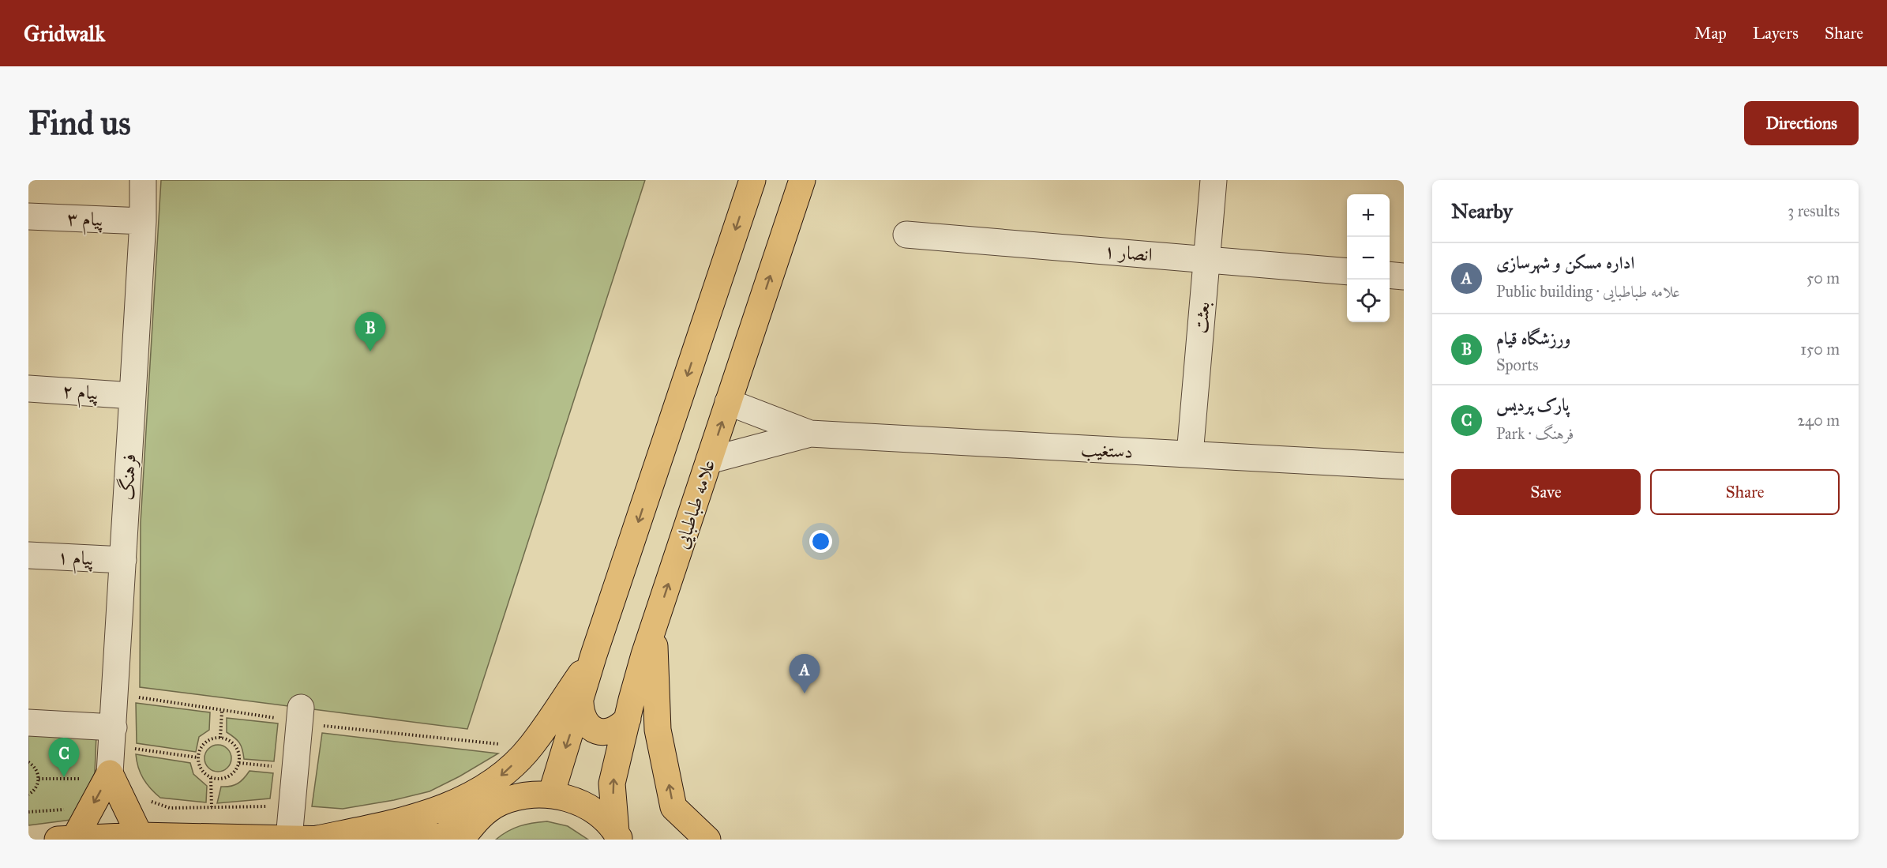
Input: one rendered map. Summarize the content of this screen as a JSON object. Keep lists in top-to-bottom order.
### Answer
{
  "streets": {
    "main road": ["علامه طباطبایی"],
    "street": [
      "پیام ۳",
      "انصار ۱",
      "بعثت",
      "پیام ۲",
      "دستغیب",
      "فرهنگ",
      "پیام ۱"
    ]
  },
  "crossings": [
    ["پیام ۳", "فرهنگ"],
    ["انصار ۱", "بعثت"],
    ["بعثت", "دستغیب"],
    ["پیام ۲", "فرهنگ"],
    ["فرهنگ", "پیام ۱"]
  ],
  "page": {
    "header": "Gridwalk",
    "nav": ["Map", "Layers", "Share"],
    "buttons": [
      "Directions",
      ["Save", "Share"]
    ],
    "title": "Find us",
    "heading": ["Nearby", "3 results"],
    "map_buttons": ["+", "−"],
    "list": [
      {
        "mark": "A",
        "name": "اداره مسکن و شهرسازی",
        "note": "Public building · علامه طباطبایی",
        "value": "50 m"
      },
      {
        "mark": "B",
        "name": "ورزشگاه قیام",
        "note": "Sports",
        "value": "150 m"
      },
      {
        "mark": "C",
        "name": "پارک پردیس",
        "note": "Park · فرهنگ",
        "value": "240 m"
      }
    ],
    "pins": ["B", "A", "C"]
  }
}
